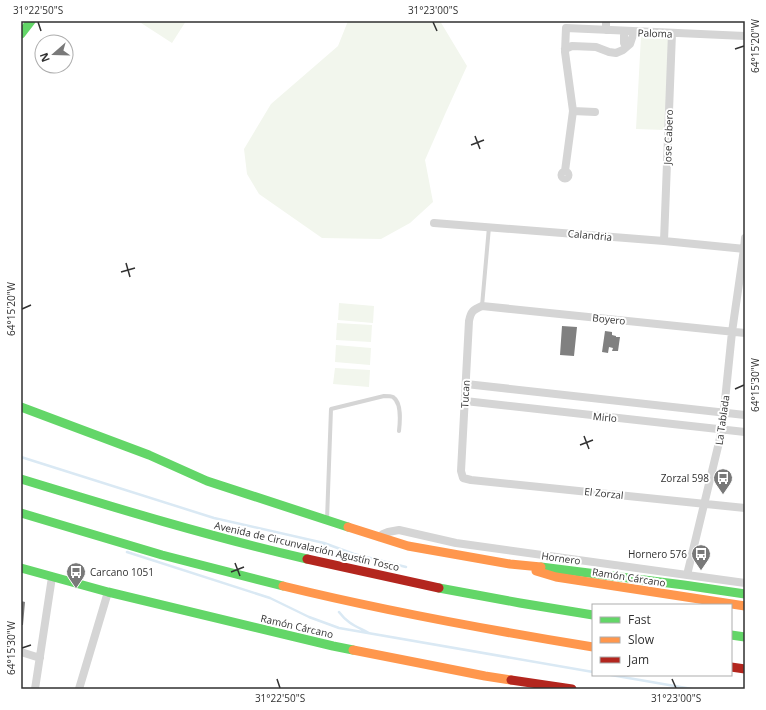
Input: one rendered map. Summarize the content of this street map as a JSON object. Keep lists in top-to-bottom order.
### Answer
{
  "streets": {
    "main road": ["Avenida de Circunvalación Agustín Tosco", "Ramón Cárcano"],
    "street": [
      "Paloma",
      "Jose Cabero",
      "Calandria",
      "Boyero",
      "Tucan",
      "Mirlo",
      "La Tablada",
      "El Zorzal",
      "Hornero"
    ]
  },
  "crossings": [
    ["Paloma", "Jose Cabero"],
    ["Jose Cabero", "Calandria"],
    ["Calandria", "La Tablada"],
    ["Boyero", "Tucan"],
    ["Boyero", "La Tablada"],
    ["Tucan", "Mirlo"],
    ["Tucan", "El Zorzal"],
    ["Mirlo", "La Tablada"],
    ["La Tablada", "El Zorzal"],
    ["La Tablada", "Hornero"],
    ["Hornero", "Ramón Cárcano"]
  ],
  "places": {
    "bus stop": ["Zorzal 598", "Hornero 576", "Carcano 1051"]
  },
  "legend": ["Fast", "Slow", "Jam"],
  "north": "left",
  "coordinates": [
    "31°22'50\"S",
    "31°23'00\"S",
    "64°15'20\"W",
    "64°15'30\"W"
  ]
}
